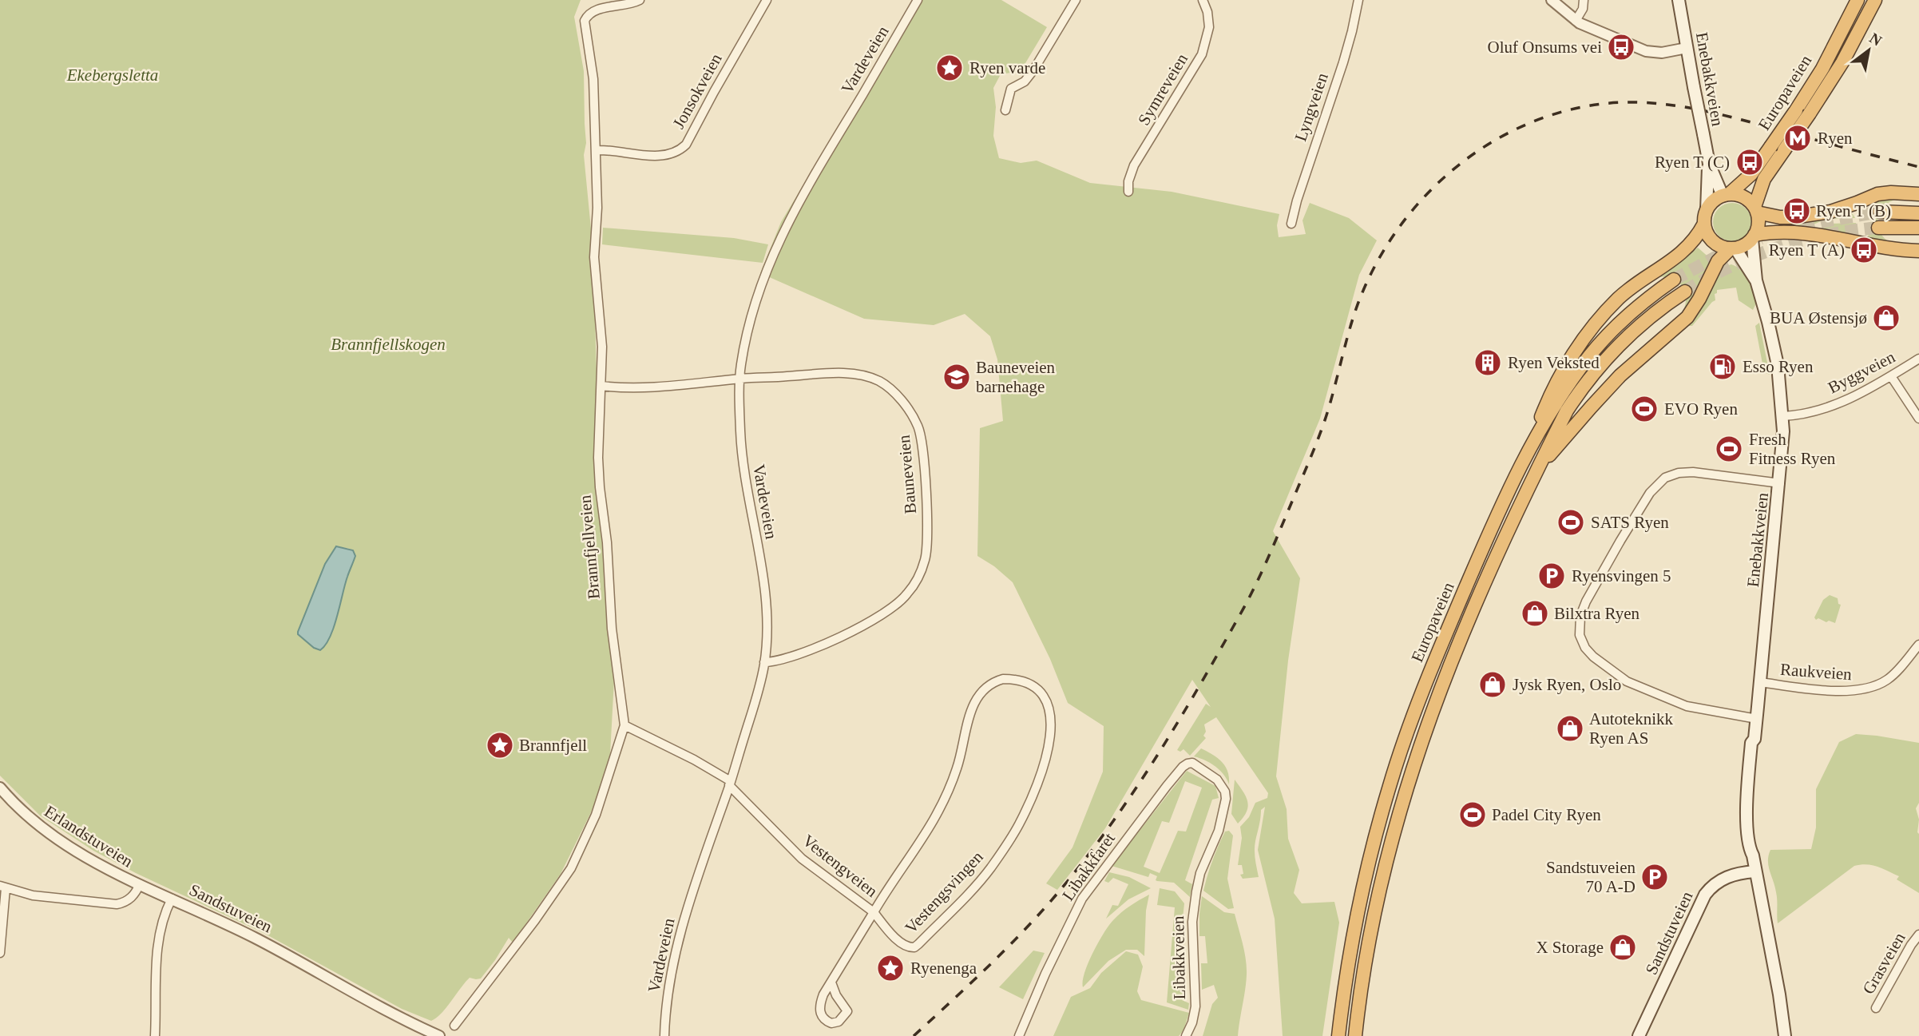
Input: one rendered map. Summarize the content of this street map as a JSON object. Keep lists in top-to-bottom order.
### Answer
{
  "streets": {
    "highway": ["Europaveien"],
    "main road": ["Enebakkveien", "Sandstuveien"],
    "street": [
      "Vardeveien",
      "Symreveien",
      "Jonsokveien",
      "Lyngveien",
      "Byggveien",
      "Bauneveien",
      "Brannfjellveien",
      "Raukveien",
      "Erlandstuveien",
      "Vestengveien",
      "Libakkfaret",
      "Vestengsvingen",
      "Libakkveien",
      "Grasveien"
    ]
  },
  "crossings": [
    ["Vardeveien", "Bauneveien"],
    ["Vardeveien", "Vestengveien"],
    ["Enebakkveien", "Europaveien"],
    ["Enebakkveien", "Byggveien"],
    ["Enebakkveien", "Raukveien"],
    ["Enebakkveien", "Sandstuveien"],
    ["Jonsokveien", "Brannfjellveien"],
    ["Bauneveien", "Brannfjellveien"],
    ["Brannfjellveien", "Vestengveien"],
    ["Erlandstuveien", "Sandstuveien"],
    ["Vestengveien", "Vestengsvingen"],
    ["Libakkfaret", "Libakkveien"]
  ],
  "parks": ["Ekebergsletta", "Brannfjellskogen"],
  "places": {
    "bus stop": [
      "Oluf Onsums vei",
      "Ryen T (C)",
      "Ryen T (B)",
      "Ryen T (A)"
    ],
    "place": ["Ryen varde", "Brannfjell", "Ryenenga"],
    "metro station": ["Ryen"],
    "shop": [
      "BUA Østensjø",
      "Bilxtra Ryen",
      "Jysk Ryen, Oslo",
      "Autoteknikk Ryen AS",
      "X Storage"
    ],
    "building": ["Ryen Veksted"],
    "fuel station": ["Esso Ryen"],
    "school or university": ["Bauneveien barnehage"],
    "sports": [
      "EVO Ryen",
      "Fresh Fitness Ryen",
      "SATS Ryen",
      "Padel City Ryen"
    ],
    "parking": ["Ryensvingen 5", "Sandstuveien 70 A-D"]
  },
  "north": "top right"
}
